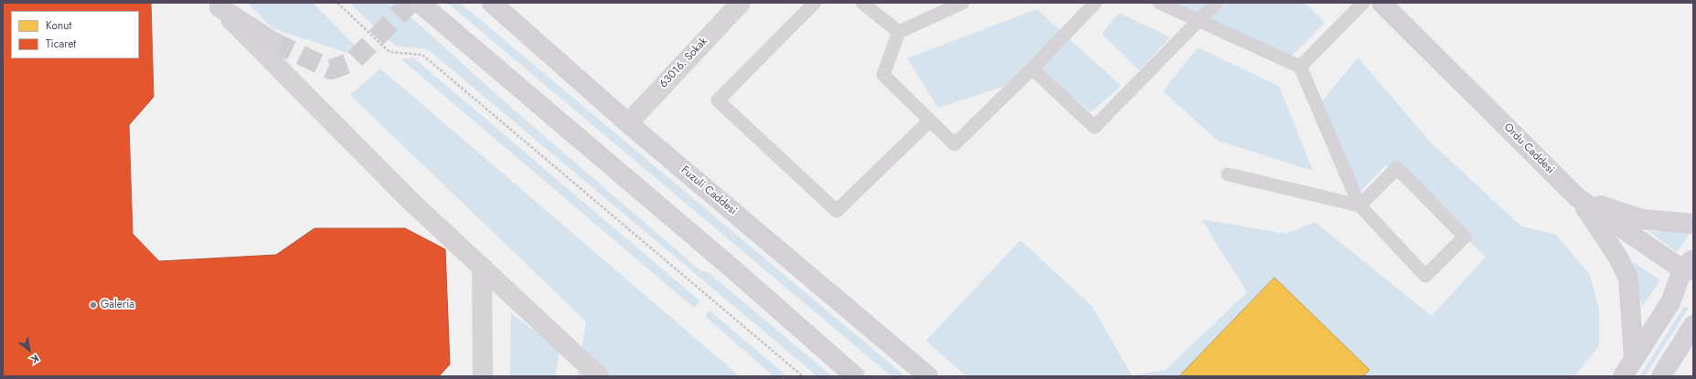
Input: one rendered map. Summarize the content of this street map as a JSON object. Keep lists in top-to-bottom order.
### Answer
{
  "streets": {
    "main road": ["Ordu Caddesi", "Fuzuli Caddesi"],
    "street": ["63016. Sokak"]
  },
  "crossings": [
    ["63016. Sokak", "Fuzuli Caddesi"]
  ],
  "places": ["Galeria"],
  "legend": ["Konut", "Ticaret"],
  "north": "bottom right"
}
